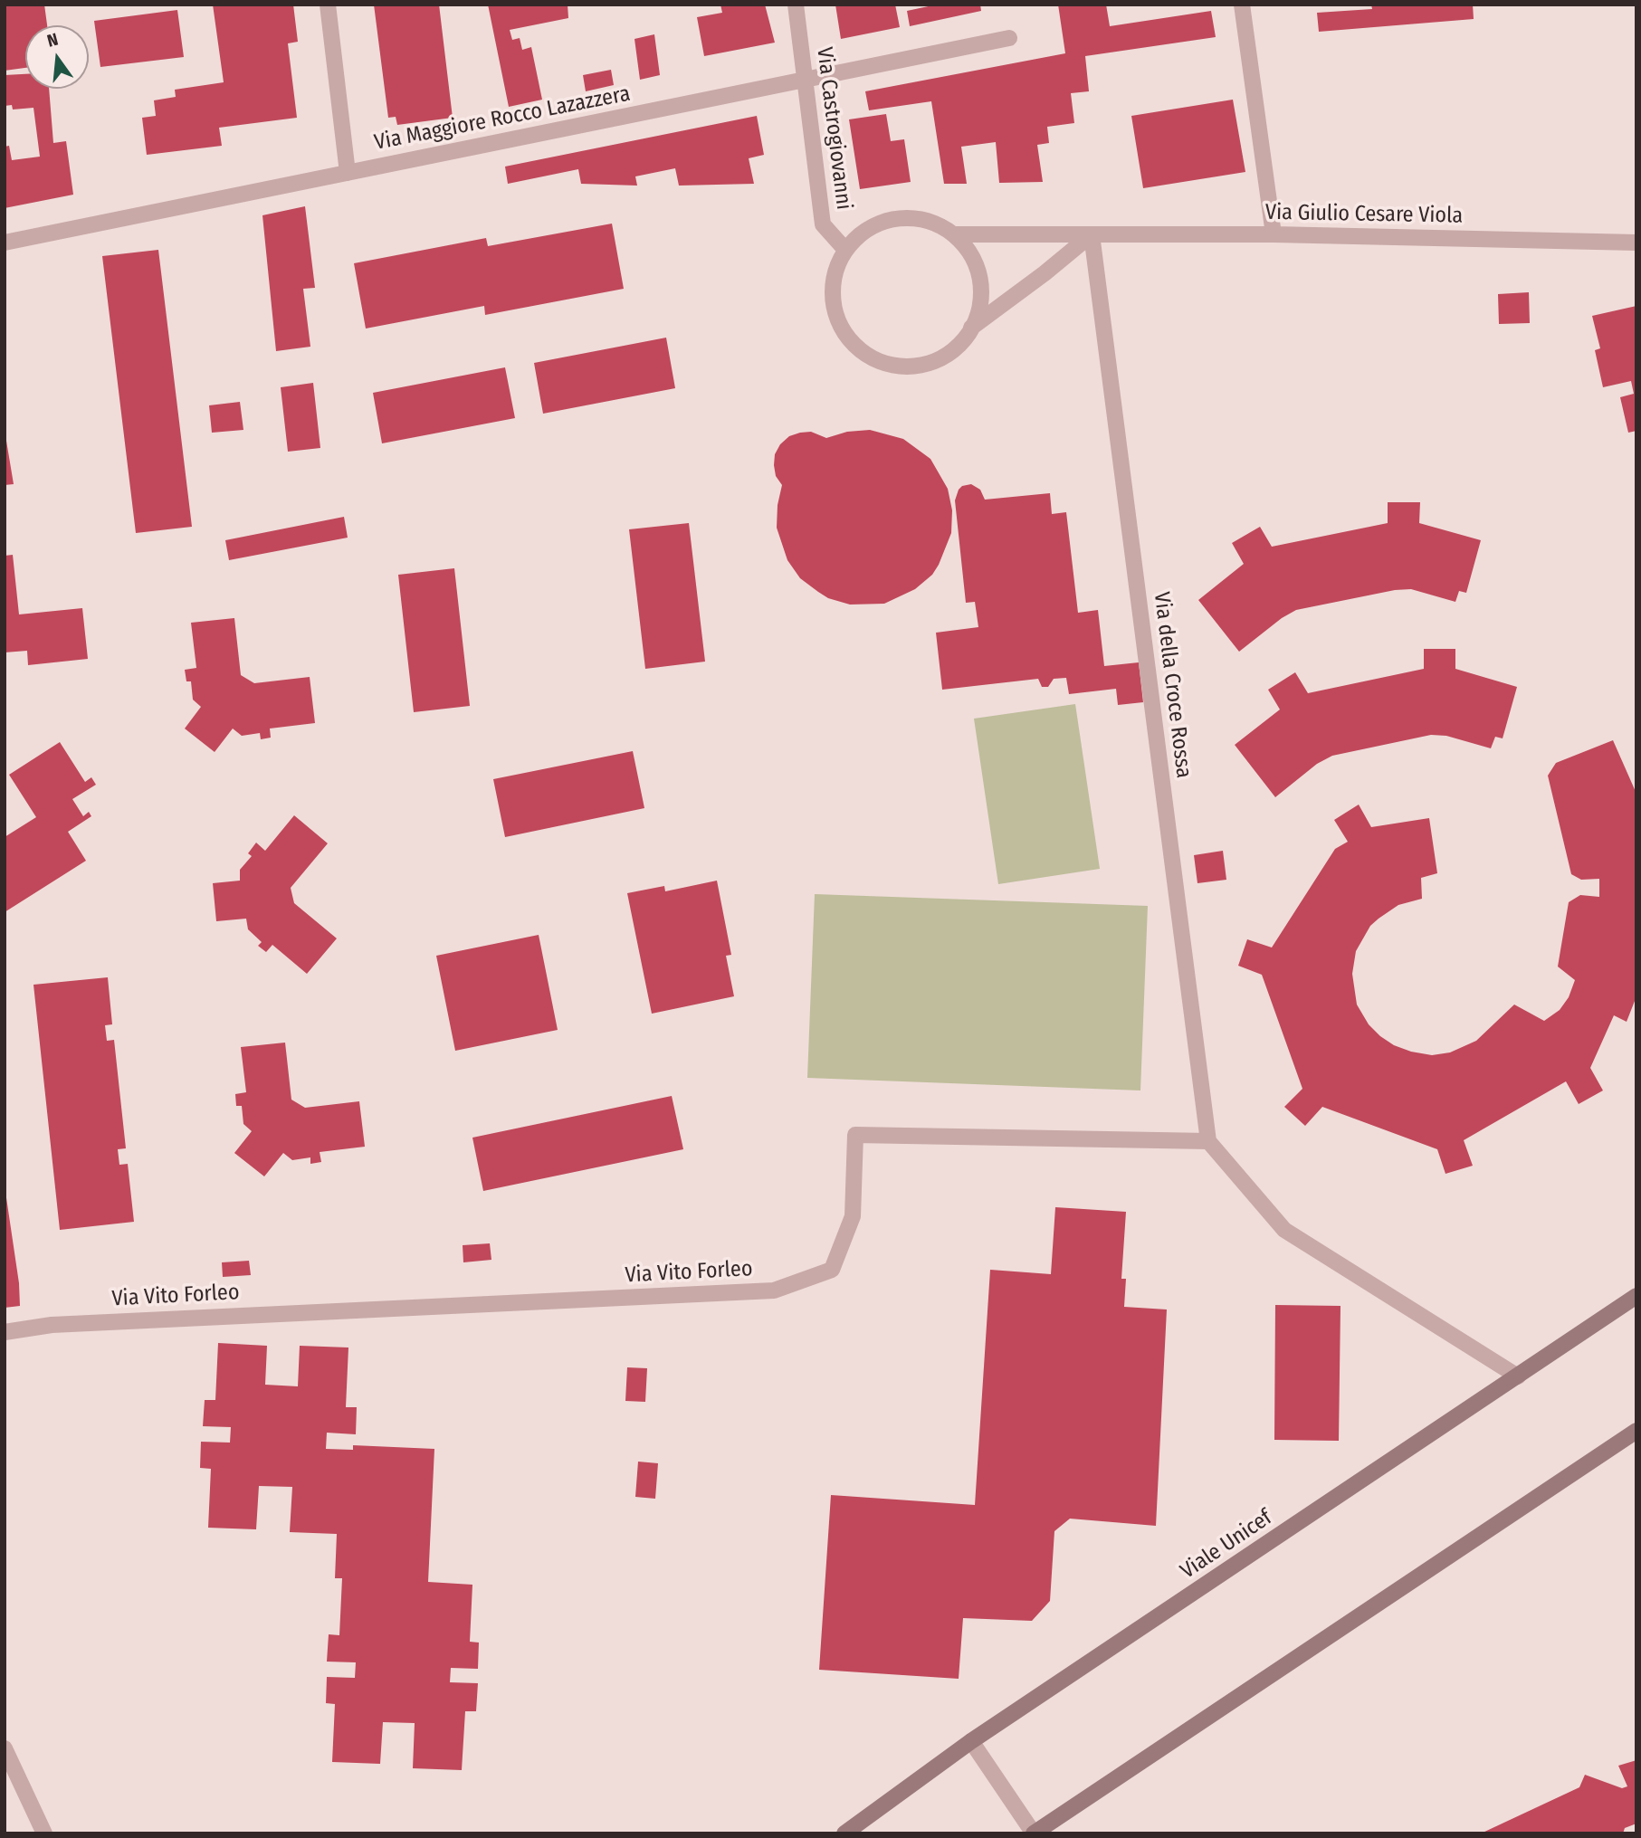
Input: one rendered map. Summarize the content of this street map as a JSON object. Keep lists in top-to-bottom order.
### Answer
{
  "streets": {
    "street": [
      "Via Maggiore Rocco Lazazzera",
      "Via Castrogiovanni",
      "Via Giulio Cesare Viola",
      "Via della Croce Rossa",
      "Via Vito Forleo",
      "Viale Unicef"
    ]
  },
  "crossings": [
    ["Via Maggiore Rocco Lazazzera", "Via Castrogiovanni"],
    ["Via Castrogiovanni", "Via Giulio Cesare Viola"],
    ["Via Giulio Cesare Viola", "Via della Croce Rossa"],
    ["Via della Croce Rossa", "Via Vito Forleo"]
  ],
  "north": "top"
}
